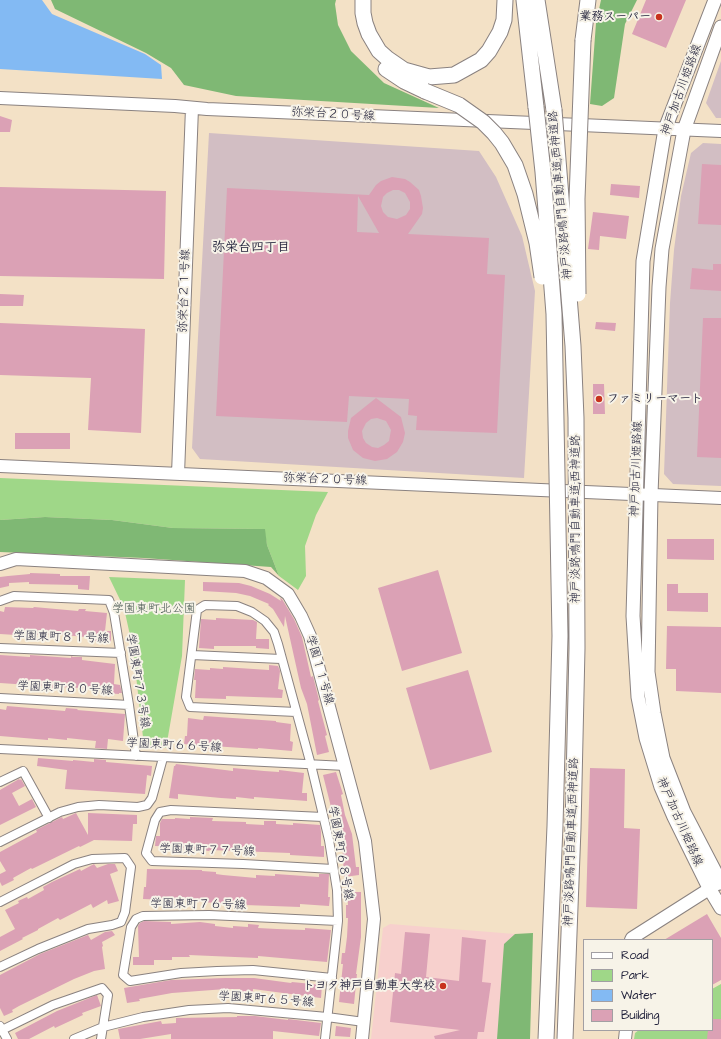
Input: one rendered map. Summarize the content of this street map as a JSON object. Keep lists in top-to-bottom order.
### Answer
{
  "streets": {
    "highway": ["神戸淡路鳴門自動車道;西神道路"],
    "main road": ["神戸加古川姫路線"],
    "street": [
      "弥栄台２０号線",
      "弥栄台２１号線",
      "学園東町８１号線",
      "学園１１号線",
      "学園東町７３号線",
      "学園東町８０号線",
      "学園東町６６号線",
      "学園東町７７号線",
      "学園東町６８号線",
      "学園東町７６号線",
      "学園東町６５号線"
    ]
  },
  "crossings": [
    ["神戸加古川姫路線", "弥栄台２０号線"],
    ["弥栄台２０号線", "弥栄台２１号線"],
    ["学園東町８１号線", "学園東町７３号線"],
    ["学園１１号線", "学園東町６６号線"],
    ["学園１１号線", "学園東町６５号線"],
    ["学園東町７３号線", "学園東町８０号線"],
    ["学園東町７３号線", "学園東町６６号線"],
    ["学園東町６６号線", "学園東町６８号線"],
    ["学園東町７７号線", "学園東町６８号線"],
    ["学園東町６８号線", "学園東町７６号線"],
    ["学園東町６８号線", "学園東町６５号線"]
  ],
  "districts": ["弥栄台四丁目"],
  "parks": ["学園東町北公園"],
  "places": ["業務スーパー", "ファミリーマート", "トヨタ神戸自動車大学校"],
  "legend": [
    "Road",
    "Park",
    "Water",
    "Building"
  ]
}
